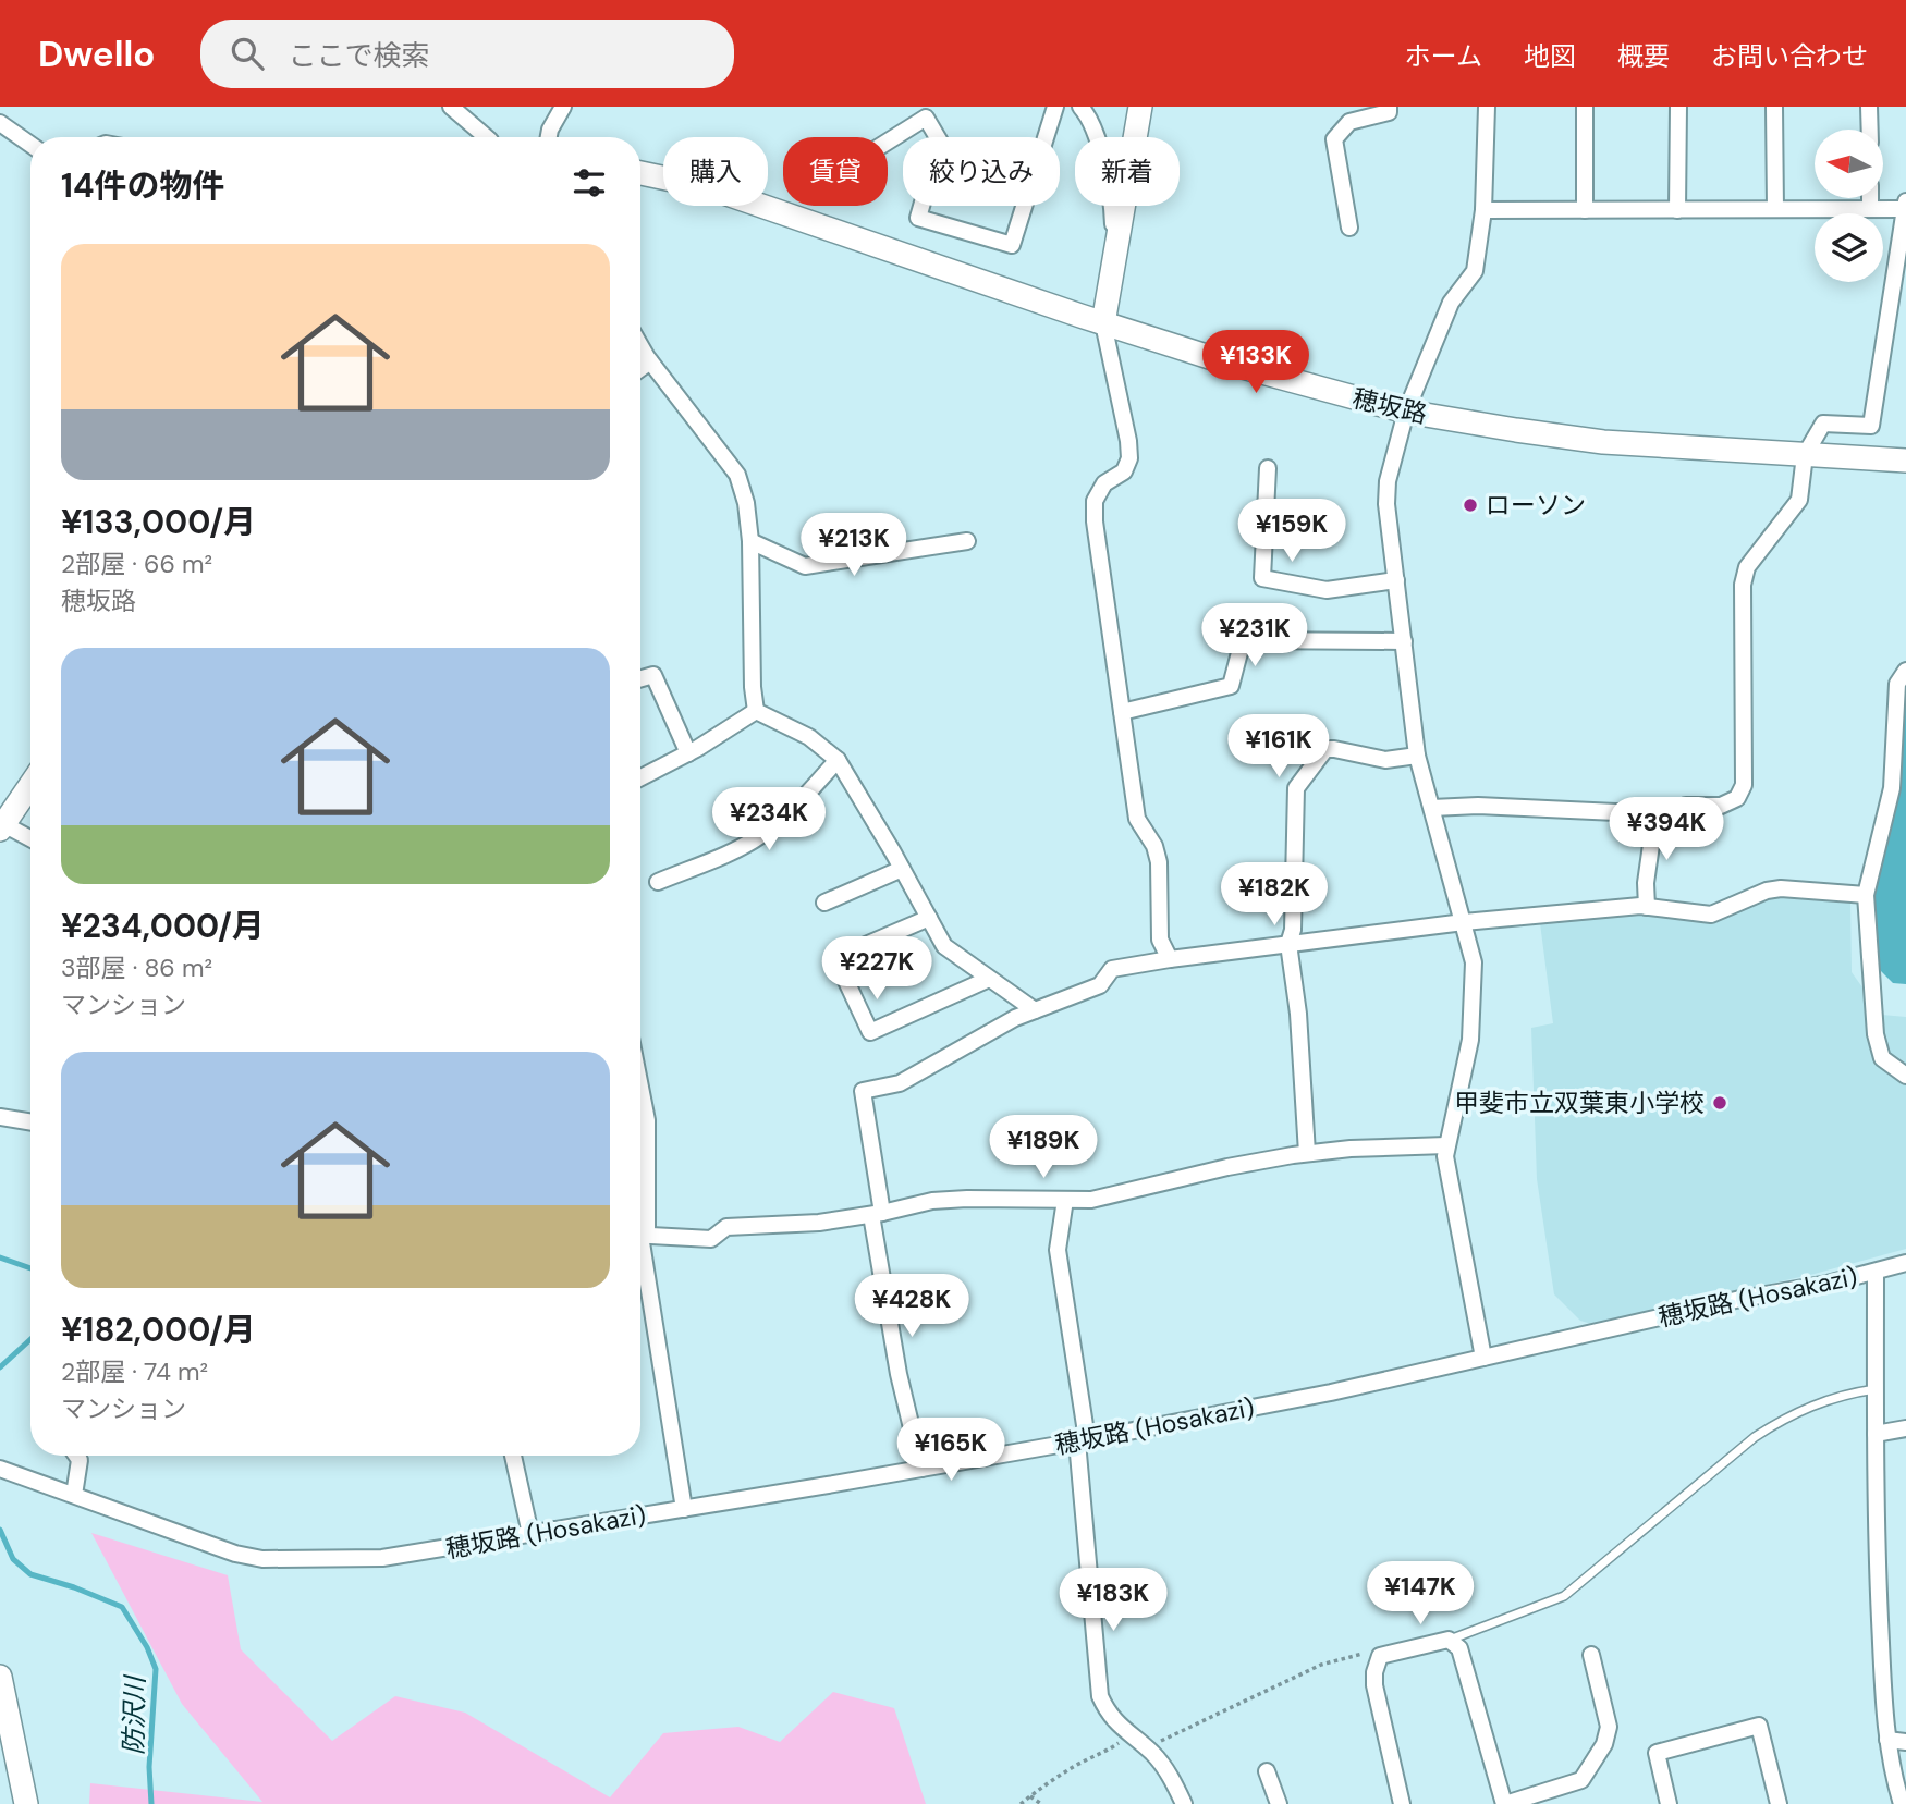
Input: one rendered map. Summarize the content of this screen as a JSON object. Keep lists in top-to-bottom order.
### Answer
{
  "streets": {
    "main road": ["穂坂路"],
    "street": ["穂坂路 (Hosakazi)"]
  },
  "water": ["防沢川"],
  "places": ["ローソン", "甲斐市立双葉東小学校"],
  "north": "left",
  "page": {
    "header": "Dwello",
    "search": "ここで検索",
    "nav": [
      "ホーム",
      "地図",
      "概要",
      "お問い合わせ"
    ],
    "chip": [
      "購入",
      "賃貸",
      "絞り込み",
      "新着"
    ],
    "heading": "14件の物件",
    "list": [
      {
        "name": "¥133,000/月",
        "note": "2部屋 · 66 m² · 穂坂路"
      },
      {
        "name": "¥234,000/月",
        "note": "3部屋 · 86 m² · マンション"
      },
      {
        "name": "¥182,000/月",
        "note": "2部屋 · 74 m² · マンション"
      }
    ],
    "price": [
      "¥133K",
      "¥159K",
      "¥213K",
      "¥231K",
      "¥161K",
      "¥234K",
      "¥394K",
      "¥182K",
      "¥227K",
      "¥189K",
      "¥428K",
      "¥165K",
      "¥147K",
      "¥183K"
    ]
  }
}
